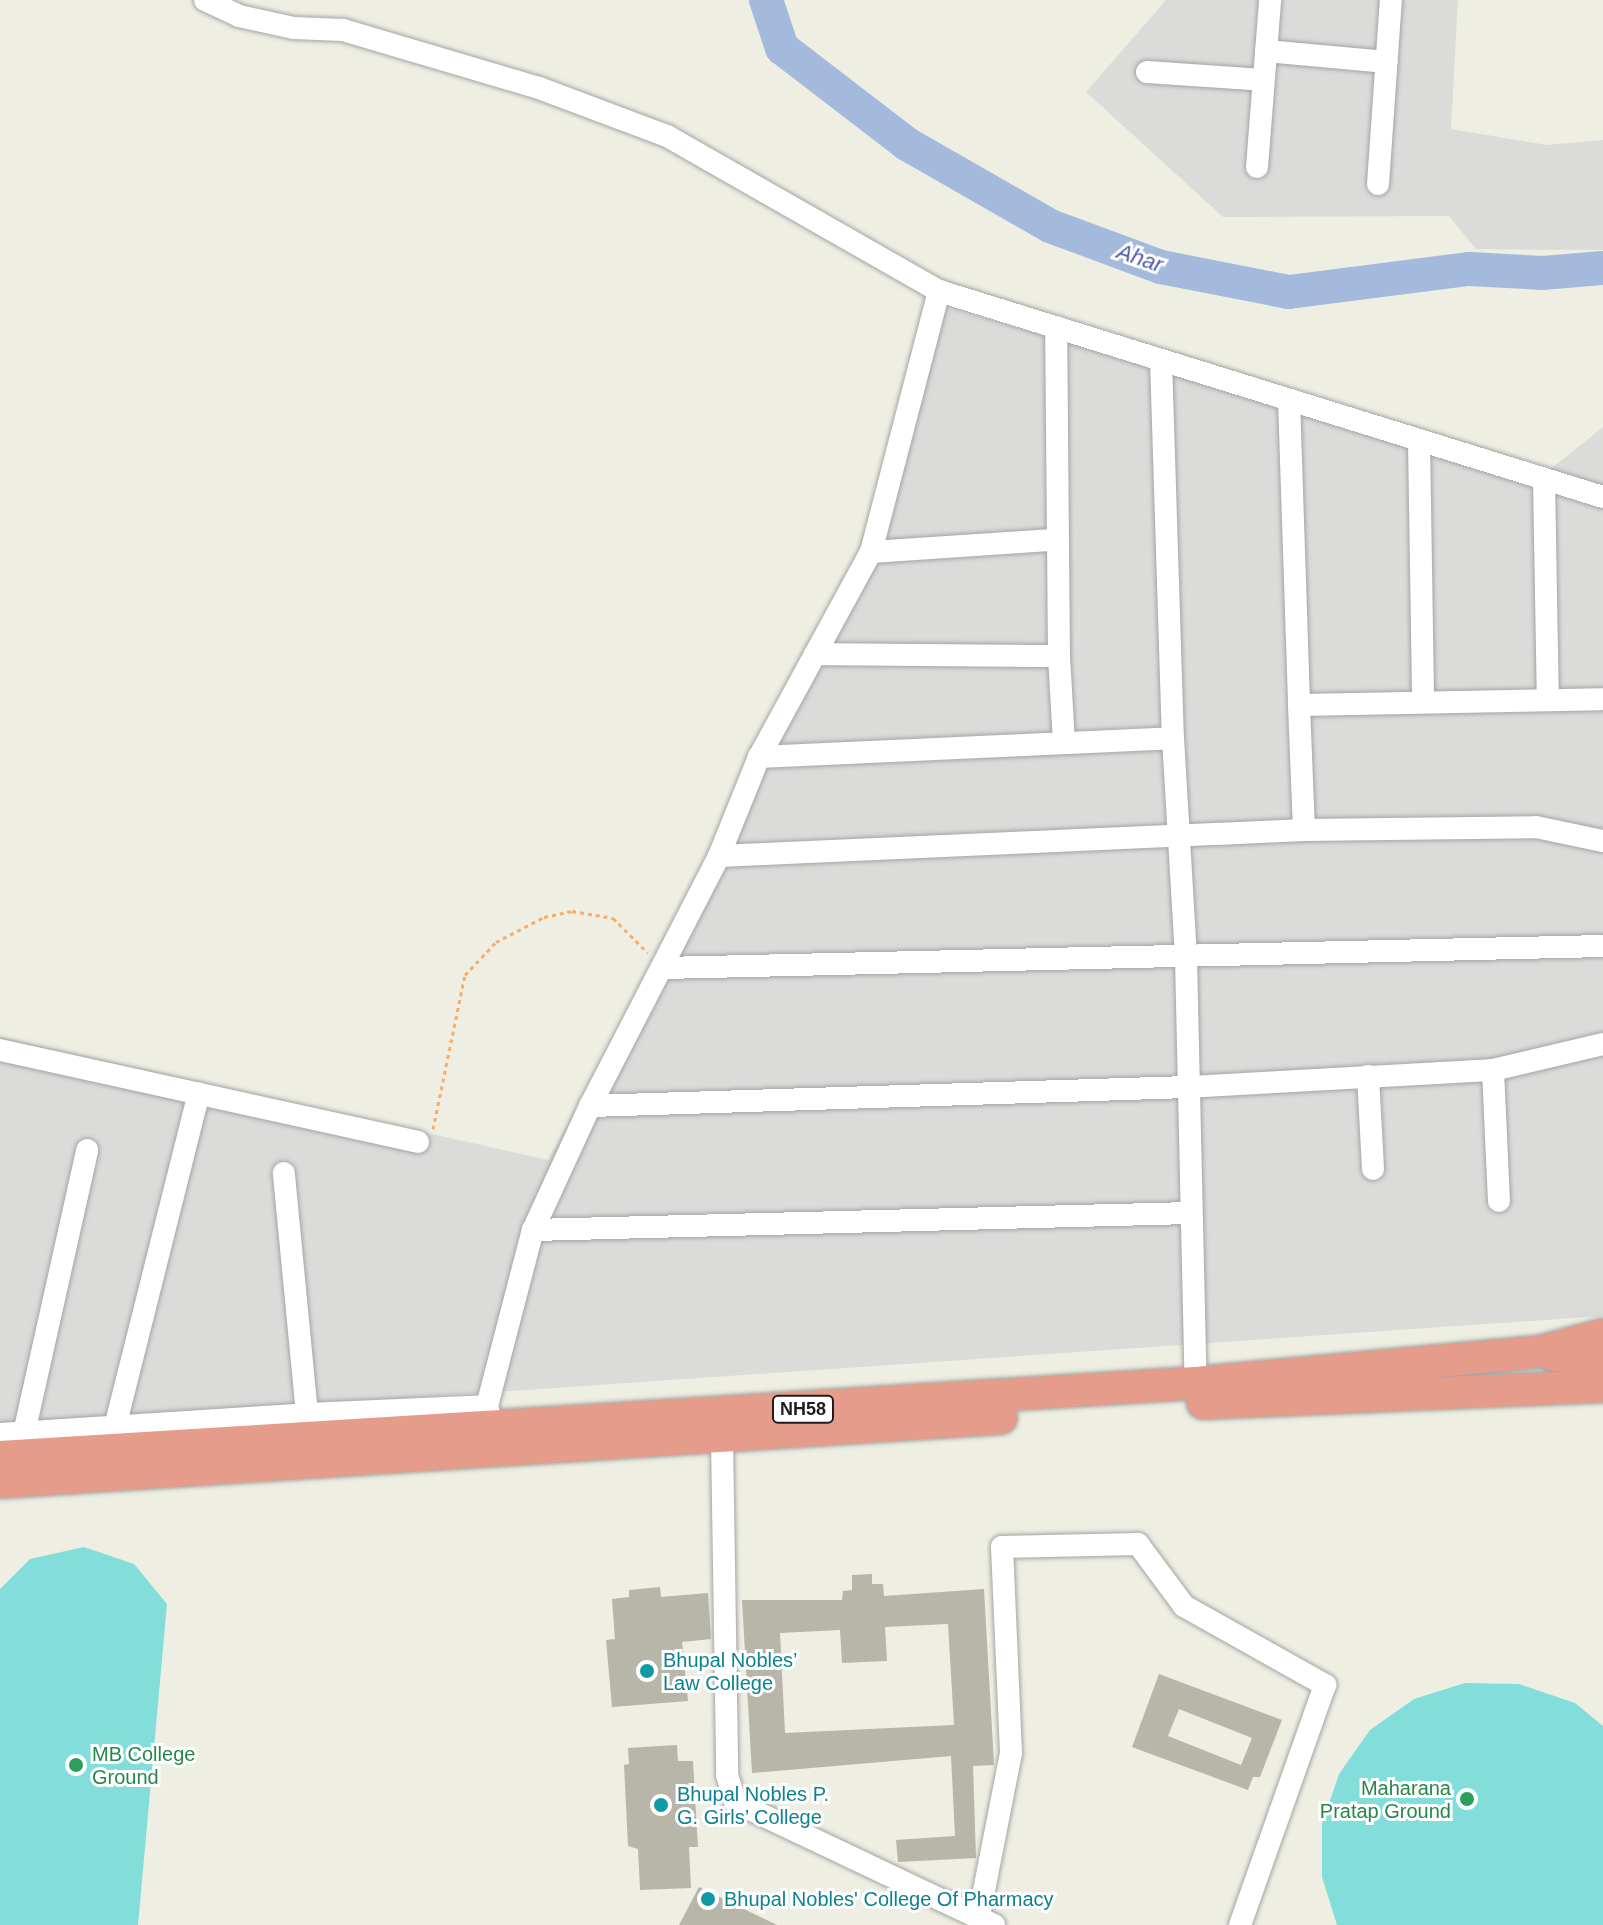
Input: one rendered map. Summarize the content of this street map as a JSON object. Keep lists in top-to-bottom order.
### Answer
{
  "streets": {
    "highway": ["NH58"]
  },
  "water": ["Ahar"],
  "places": [
    "Bhupal Nobles’ Law College",
    "MB College Ground",
    "Maharana Pratap Ground",
    "Bhupal Nobles P. G. Girls’ College",
    "Bhupal Nobles' College Of Pharmacy"
  ]
}
